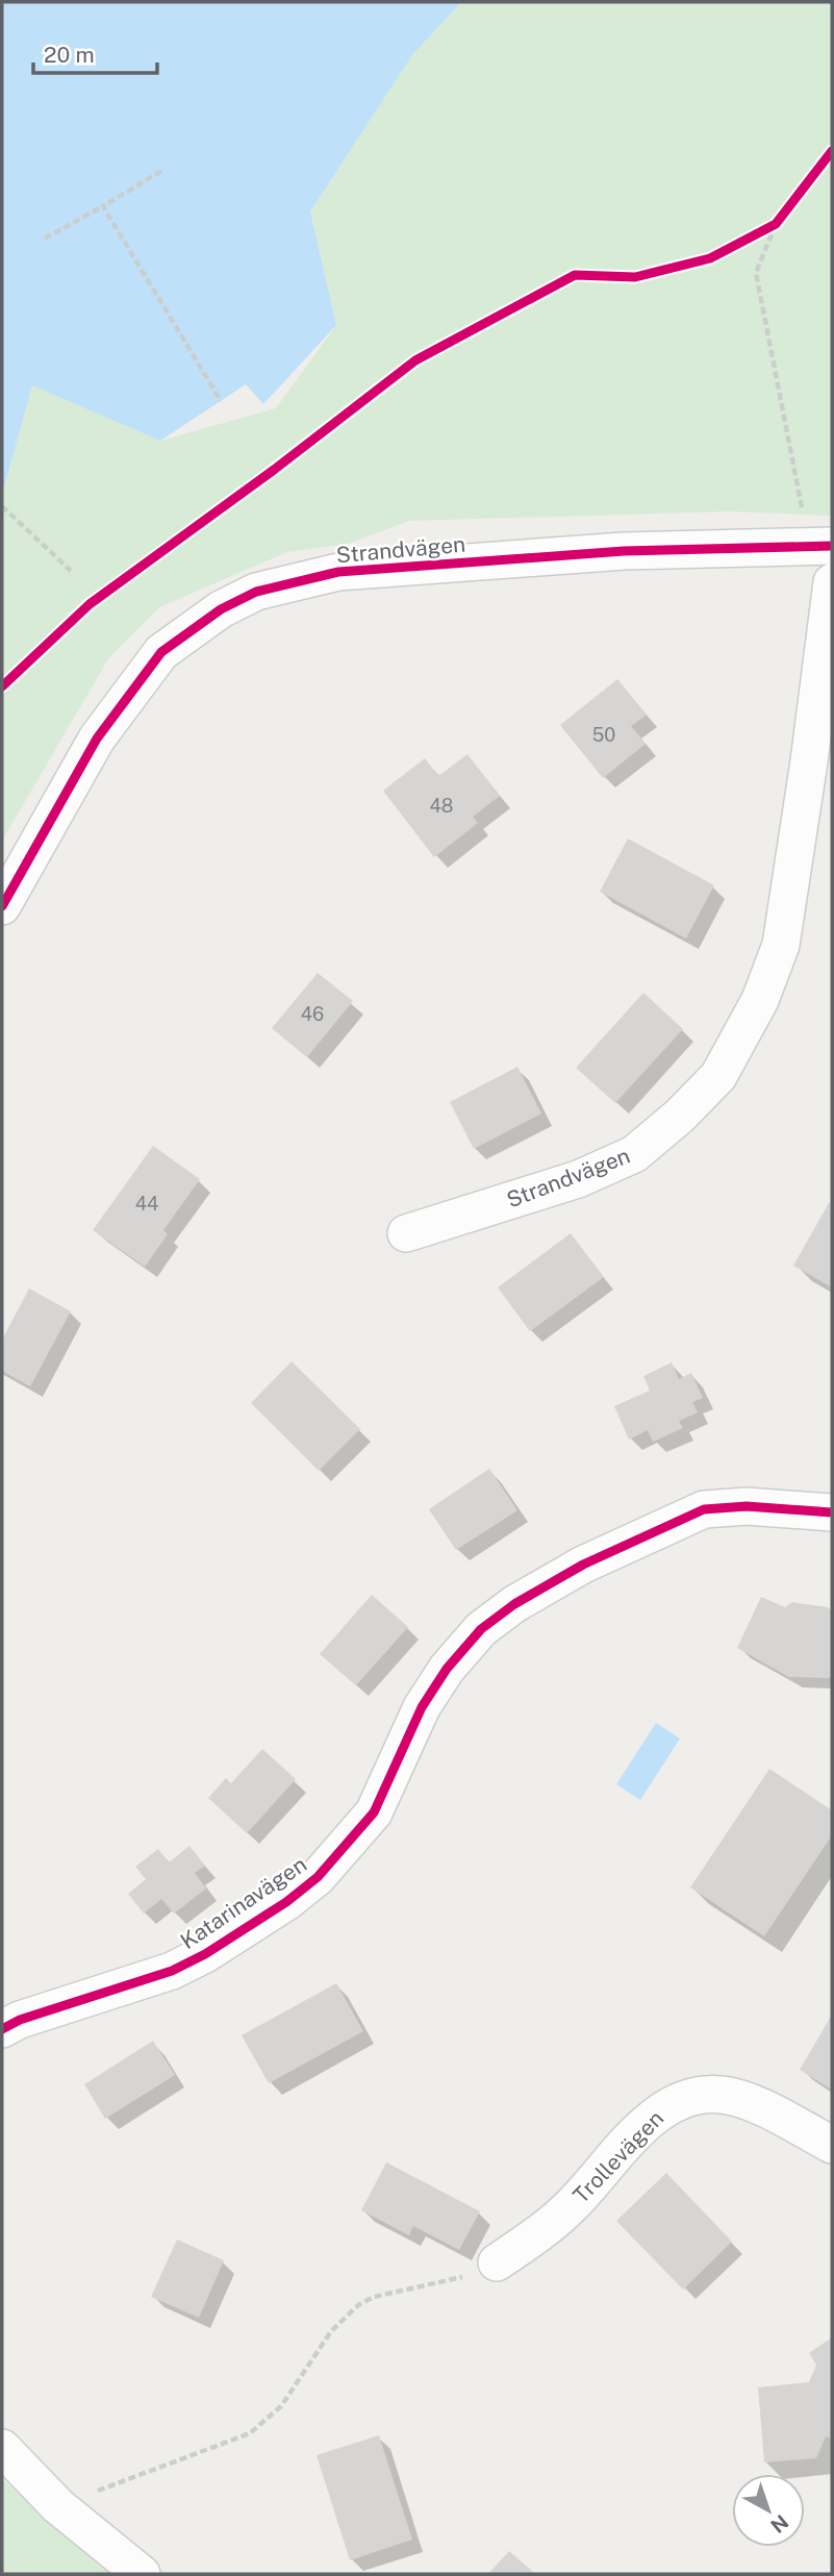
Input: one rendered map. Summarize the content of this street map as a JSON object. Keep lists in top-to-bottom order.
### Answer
{
  "streets": {
    "street": ["Strandvägen", "Katarinavägen", "Trollevägen"]
  },
  "house_numbers": [
    "50",
    "48",
    "46",
    "44"
  ],
  "scale_bar": "20 m",
  "north": "bottom right"
}
